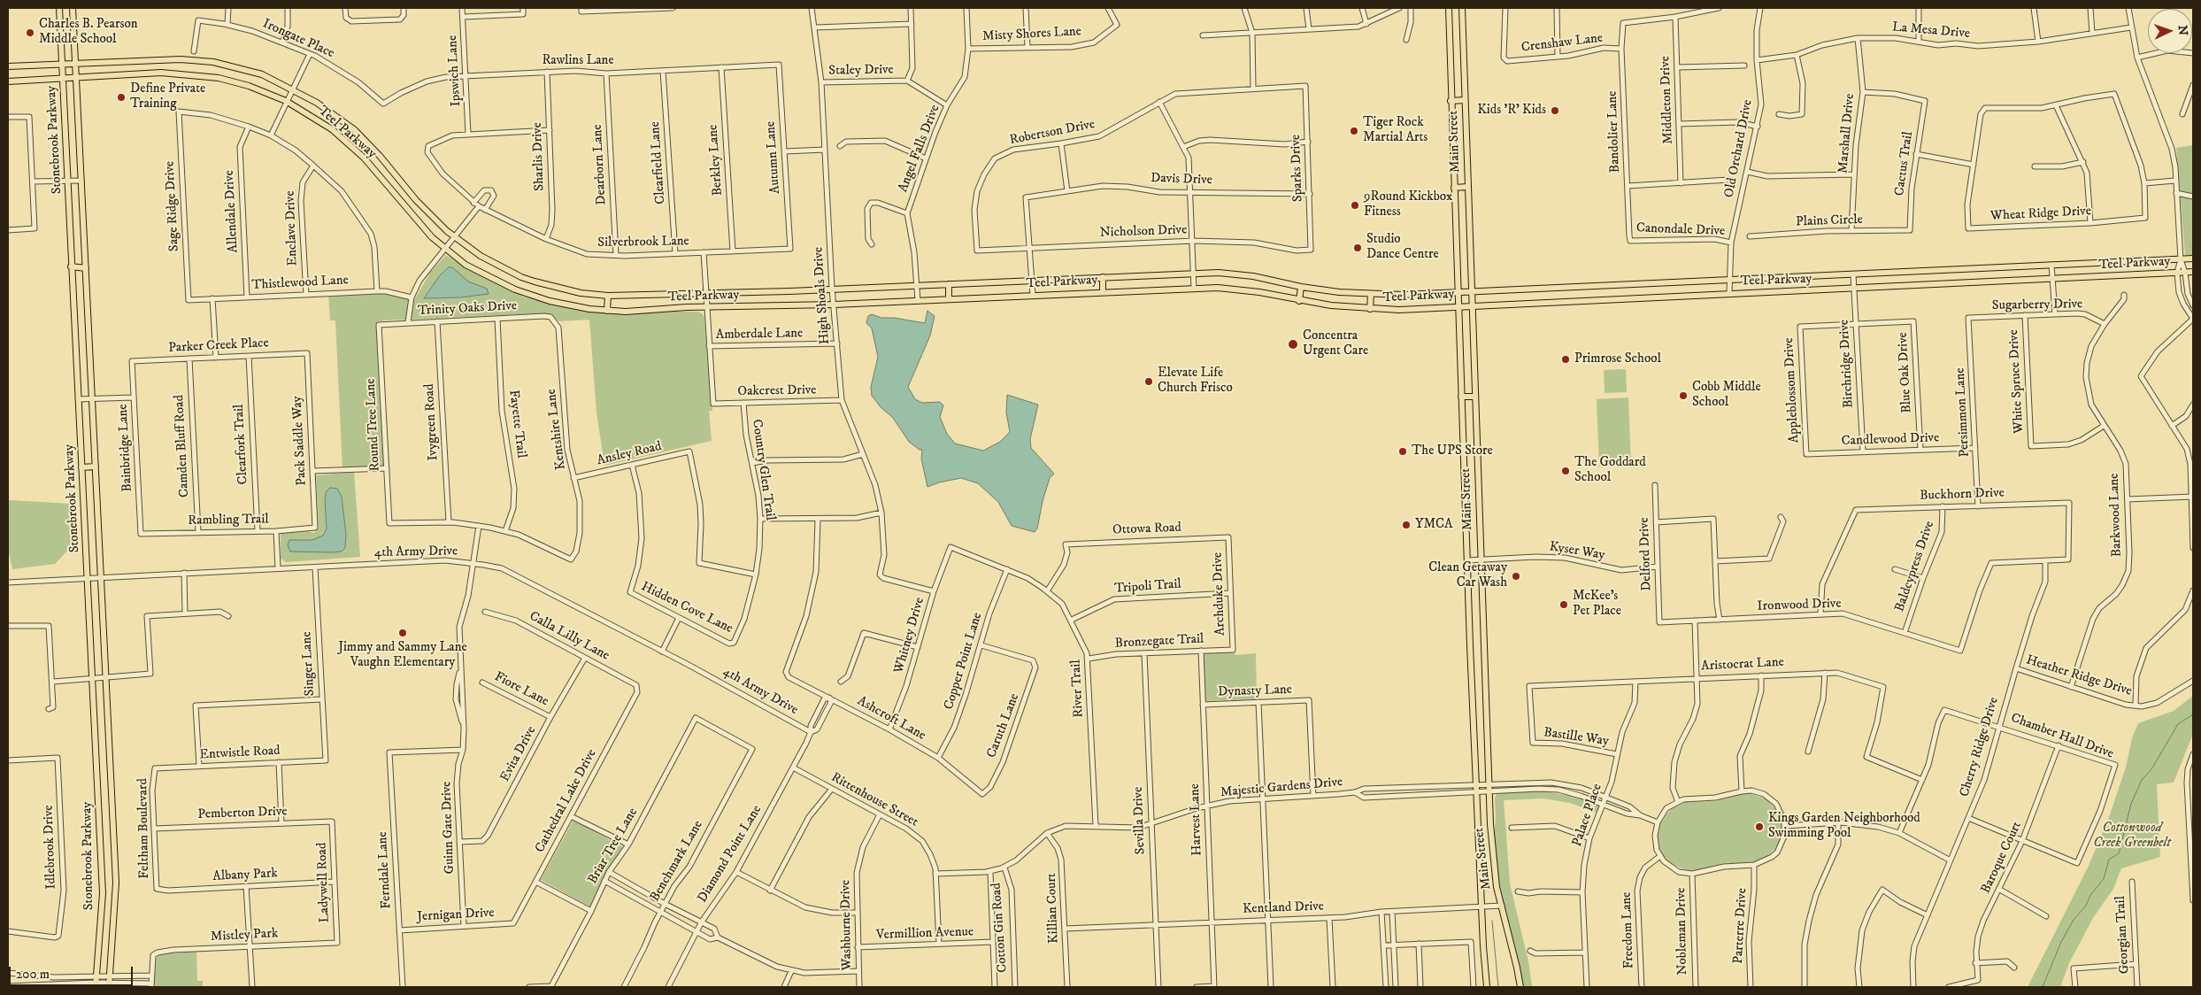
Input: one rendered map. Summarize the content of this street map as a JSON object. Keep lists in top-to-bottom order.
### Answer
{
  "streets": {
    "main road": ["Teel Parkway", "Stonebrook Parkway", "Main Street"],
    "street": [
      "La Mesa Drive",
      "Misty Shores Lane",
      "Irongate Place",
      "Crenshaw Lane",
      "Rawlins Lane",
      "Ipswich Lane",
      "Staley Drive",
      "Middleton Drive",
      "Bandolier Lane",
      "Robertson Drive",
      "Marshall Drive",
      "Angel Falls Drive",
      "Old Orchard Drive",
      "Sharlis Drive",
      "Autumn Lane",
      "Berkley Lane",
      "Clearfield Lane",
      "Cactus Trail",
      "Dearborn Lane",
      "Sparks Drive",
      "Davis Drive",
      "Sage Ridge Drive",
      "Allendale Drive",
      "Wheat Ridge Drive",
      "Plains Circle",
      "Enclave Drive",
      "Canondale Drive",
      "Nicholson Drive",
      "Silverbrook Lane",
      "Thistlewood Lane",
      "High Shoals Drive",
      "Sugarberry Drive",
      "Trinity Oaks Drive",
      "Amberdale Lane",
      "Parker Creek Place",
      "Birchridge Drive",
      "Blue Oak Drive",
      "White Spruce Drive",
      "Appleblossom Drive",
      "Oakcrest Drive",
      "Persimmon Lane",
      "Ivygreen Road",
      "Fayette Trail",
      "Round Tree Lane",
      "Kentshire Lane",
      "Candlewood Drive",
      "Pack Saddle Way",
      "Clearfork Trail",
      "Camden Bluff Road",
      "Bainbridge Lane",
      "Ansley Road",
      "Country Glen Trail",
      "Buckhorn Drive",
      "Barkwood Lane",
      "Rambling Trail",
      "Ottowa Road",
      "Kyser Way",
      "4th Army Drive",
      "Delford Drive",
      "Baldcypress Drive",
      "Tripoli Trail",
      "Archduke Drive",
      "Ironwood Drive",
      "Hidden Cove Lane",
      "Whitney Drive",
      "Calla Lilly Lane",
      "Bronzegate Trail",
      "Copper Point Lane",
      "Singer Lane",
      "Aristocrat Lane",
      "Heather Ridge Drive",
      "River Trail",
      "Fiore Lane",
      "Dynasty Lane",
      "Ashcroft Lane",
      "Caruth Lane",
      "Chamber Hall Drive",
      "Bastille Way",
      "Cherry Ridge Drive",
      "Entwistle Road",
      "Evita Drive",
      "Majestic Gardens Drive",
      "Rittenhouse Street",
      "Cathedral Lake Drive",
      "Pemberton Drive",
      "Palace Place",
      "Harvest Lane",
      "Sevilla Drive",
      "Guinn Gate Drive",
      "Feltham Boulevard",
      "Briar Tree Lane",
      "Idlebrook Drive",
      "Diamond Point Lane",
      "Baroque Court",
      "Benchmark Lane",
      "Ferndale Lane",
      "Albany Park",
      "Ladywell Road",
      "Killian Court",
      "Kentland Drive",
      "Jernigan Drive",
      "Washburne Drive",
      "Parterre Drive",
      "Cotton Gin Road",
      "Freedom Lane",
      "Nobleman Drive",
      "Vermillion Avenue",
      "Georgian Trail",
      "Mistley Park"
    ]
  },
  "crossings": [
    ["La Mesa Drive", "Marshall Drive"],
    ["La Mesa Drive", "Old Orchard Drive"],
    ["Misty Shores Lane", "Angel Falls Drive"],
    ["Irongate Place", "Rawlins Lane"],
    ["Crenshaw Lane", "Bandolier Lane"],
    ["Rawlins Lane", "Ipswich Lane"],
    ["Rawlins Lane", "Sharlis Drive"],
    ["Rawlins Lane", "Autumn Lane"],
    ["Rawlins Lane", "Berkley Lane"],
    ["Rawlins Lane", "Clearfield Lane"],
    ["Rawlins Lane", "Dearborn Lane"],
    ["Ipswich Lane", "Silverbrook Lane"],
    ["Staley Drive", "Angel Falls Drive"],
    ["Staley Drive", "High Shoals Drive"],
    ["Middleton Drive", "Bandolier Lane"],
    ["Bandolier Lane", "Canondale Drive"],
    ["Teel Parkway", "Stonebrook Parkway"],
    ["Teel Parkway", "Main Street"],
    ["Teel Parkway", "Angel Falls Drive"],
    ["Teel Parkway", "Old Orchard Drive"],
    ["Teel Parkway", "High Shoals Drive"],
    ["Teel Parkway", "Birchridge Drive"],
    ["Robertson Drive", "Sparks Drive"],
    ["Robertson Drive", "Nicholson Drive"],
    ["Marshall Drive", "Cactus Trail"],
    ["Marshall Drive", "Plains Circle"],
    ["Stonebrook Parkway", "4th Army Drive"],
    ["Main Street", "Kyser Way"],
    ["Main Street", "Majestic Gardens Drive"],
    ["Main Street", "Kentland Drive"],
    ["Old Orchard Drive", "Canondale Drive"],
    ["Sharlis Drive", "Silverbrook Lane"],
    ["Autumn Lane", "Silverbrook Lane"],
    ["Berkley Lane", "Silverbrook Lane"],
    ["Clearfield Lane", "Silverbrook Lane"],
    ["Cactus Trail", "Plains Circle"],
    ["Dearborn Lane", "Silverbrook Lane"],
    ["Sparks Drive", "Davis Drive"],
    ["Sparks Drive", "Nicholson Drive"],
    ["Davis Drive", "Nicholson Drive"],
    ["Sage Ridge Drive", "Allendale Drive"],
    ["Sage Ridge Drive", "Thistlewood Lane"],
    ["Allendale Drive", "Thistlewood Lane"],
    ["Enclave Drive", "Thistlewood Lane"],
    ["High Shoals Drive", "Amberdale Lane"],
    ["High Shoals Drive", "Oakcrest Drive"],
    ["High Shoals Drive", "Whitney Drive"],
    ["Sugarberry Drive", "White Spruce Drive"],
    ["Sugarberry Drive", "Persimmon Lane"],
    ["Sugarberry Drive", "Barkwood Lane"],
    ["Trinity Oaks Drive", "Ivygreen Road"],
    ["Trinity Oaks Drive", "Fayette Trail"],
    ["Trinity Oaks Drive", "Round Tree Lane"],
    ["Trinity Oaks Drive", "Kentshire Lane"],
    ["Amberdale Lane", "Oakcrest Drive"],
    ["Parker Creek Place", "Pack Saddle Way"],
    ["Parker Creek Place", "Clearfork Trail"],
    ["Parker Creek Place", "Camden Bluff Road"],
    ["Parker Creek Place", "Bainbridge Lane"],
    ["Birchridge Drive", "Blue Oak Drive"],
    ["Birchridge Drive", "Appleblossom Drive"],
    ["Birchridge Drive", "Candlewood Drive"],
    ["Blue Oak Drive", "Appleblossom Drive"],
    ["Blue Oak Drive", "Candlewood Drive"],
    ["White Spruce Drive", "Barkwood Lane"],
    ["Appleblossom Drive", "Candlewood Drive"],
    ["Oakcrest Drive", "Country Glen Trail"],
    ["Persimmon Lane", "Candlewood Drive"],
    ["Persimmon Lane", "Buckhorn Drive"],
    ["Ivygreen Road", "Round Tree Lane"],
    ["Fayette Trail", "Kentshire Lane"],
    ["Kentshire Lane", "Ansley Road"],
    ["Pack Saddle Way", "Rambling Trail"],
    ["Clearfork Trail", "Rambling Trail"],
    ["Camden Bluff Road", "Rambling Trail"],
    ["Bainbridge Lane", "Rambling Trail"],
    ["Ansley Road", "Country Glen Trail"],
    ["Ansley Road", "Hidden Cove Lane"],
    ["Country Glen Trail", "Hidden Cove Lane"],
    ["Buckhorn Drive", "Baldcypress Drive"],
    ["Buckhorn Drive", "Ironwood Drive"],
    ["Buckhorn Drive", "Cherry Ridge Drive"],
    ["Barkwood Lane", "Heather Ridge Drive"],
    ["Ottowa Road", "Archduke Drive"],
    ["Ottowa Road", "River Trail"],
    ["Kyser Way", "Delford Drive"],
    ["4th Army Drive", "Singer Lane"],
    ["4th Army Drive", "Guinn Gate Drive"],
    ["4th Army Drive", "Diamond Point Lane"],
    ["Delford Drive", "Ironwood Drive"],
    ["Baldcypress Drive", "Ironwood Drive"],
    ["Tripoli Trail", "Archduke Drive"],
    ["Tripoli Trail", "River Trail"],
    ["Archduke Drive", "Bronzegate Trail"],
    ["Ironwood Drive", "Cherry Ridge Drive"],
    ["Whitney Drive", "River Trail"],
    ["Whitney Drive", "Ashcroft Lane"],
    ["Calla Lilly Lane", "Evita Drive"],
    ["Calla Lilly Lane", "Cathedral Lake Drive"],
    ["Bronzegate Trail", "River Trail"],
    ["Bronzegate Trail", "Harvest Lane"],
    ["Bronzegate Trail", "Sevilla Drive"],
    ["Copper Point Lane", "River Trail"],
    ["Copper Point Lane", "Ashcroft Lane"],
    ["Copper Point Lane", "Caruth Lane"],
    ["Singer Lane", "Entwistle Road"],
    ["Aristocrat Lane", "Chamber Hall Drive"],
    ["Aristocrat Lane", "Bastille Way"],
    ["Aristocrat Lane", "Palace Place"],
    ["Heather Ridge Drive", "Cherry Ridge Drive"],
    ["River Trail", "Majestic Gardens Drive"],
    ["Fiore Lane", "Evita Drive"],
    ["Dynasty Lane", "Majestic Gardens Drive"],
    ["Dynasty Lane", "Harvest Lane"],
    ["Ashcroft Lane", "Caruth Lane"],
    ["Ashcroft Lane", "Diamond Point Lane"],
    ["Chamber Hall Drive", "Cherry Ridge Drive"],
    ["Chamber Hall Drive", "Baroque Court"],
    ["Bastille Way", "Palace Place"],
    ["Entwistle Road", "Feltham Boulevard"],
    ["Evita Drive", "Guinn Gate Drive"],
    ["Majestic Gardens Drive", "Rittenhouse Street"],
    ["Majestic Gardens Drive", "Palace Place"],
    ["Majestic Gardens Drive", "Harvest Lane"],
    ["Majestic Gardens Drive", "Sevilla Drive"],
    ["Majestic Gardens Drive", "Killian Court"],
    ["Majestic Gardens Drive", "Parterre Drive"],
    ["Majestic Gardens Drive", "Cotton Gin Road"],
    ["Majestic Gardens Drive", "Freedom Lane"],
    ["Majestic Gardens Drive", "Nobleman Drive"],
    ["Rittenhouse Street", "Diamond Point Lane"],
    ["Rittenhouse Street", "Washburne Drive"],
    ["Rittenhouse Street", "Vermillion Avenue"],
    ["Cathedral Lake Drive", "Jernigan Drive"],
    ["Pemberton Drive", "Feltham Boulevard"],
    ["Pemberton Drive", "Ladywell Road"],
    ["Harvest Lane", "Kentland Drive"],
    ["Sevilla Drive", "Kentland Drive"],
    ["Guinn Gate Drive", "Ferndale Lane"],
    ["Guinn Gate Drive", "Jernigan Drive"],
    ["Feltham Boulevard", "Albany Park"],
    ["Briar Tree Lane", "Benchmark Lane"],
    ["Ferndale Lane", "Jernigan Drive"],
    ["Albany Park", "Ladywell Road"],
    ["Ladywell Road", "Mistley Park"],
    ["Killian Court", "Kentland Drive"],
    ["Washburne Drive", "Vermillion Avenue"],
    ["Parterre Drive", "Freedom Lane"],
    ["Parterre Drive", "Nobleman Drive"],
    ["Cotton Gin Road", "Vermillion Avenue"],
    ["Freedom Lane", "Nobleman Drive"]
  ],
  "parks": ["Cottonwood Creek Greenbelt"],
  "places": [
    "Charles B. Pearson Middle School",
    "Define Private Training",
    "Kids 'R' Kids",
    "Tiger Rock Martial Arts",
    "9Round Kickbox Fitness",
    "Studio Dance Centre",
    "Concentra Urgent Care",
    "Primrose School",
    "Elevate Life Church Frisco",
    "Cobb Middle School",
    "The UPS Store",
    "The Goddard School",
    "YMCA",
    "Clean Getaway Car Wash",
    "McKee's Pet Place",
    "Jimmy and Sammy Lane Vaughn Elementary",
    "Kings Garden Neighborhood Swimming Pool"
  ],
  "scale_bar": "200 m",
  "north": "right"
}
